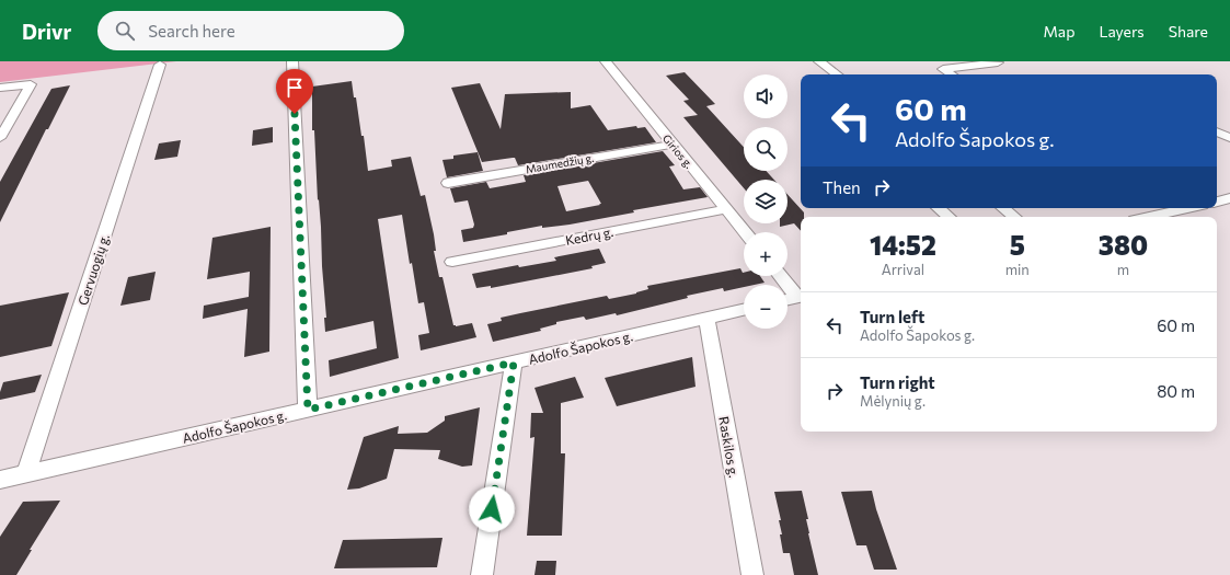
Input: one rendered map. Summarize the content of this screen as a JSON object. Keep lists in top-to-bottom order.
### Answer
{
  "streets": {
    "street": [
      "Girios g.",
      "Maumedžių g.",
      "Kedrų g.",
      "Gervuogių g.",
      "Adolfo Šapokos g.",
      "Raskilos g."
    ]
  },
  "crossings": [
    ["Girios g.", "Maumedžių g."],
    ["Girios g.", "Kedrų g."],
    ["Gervuogių g.", "Adolfo Šapokos g."],
    ["Adolfo Šapokos g.", "Raskilos g."]
  ],
  "page": {
    "header": "Drivr",
    "search": "Search here",
    "nav": ["Map", "Layers", "Share"],
    "map_buttons": ["+", "−"],
    "turn": ["60 m", "Adolfo Šapokos g."],
    "then": "Then",
    "eta": [
      "14:52",
      "Arrival",
      "5",
      "min",
      "380",
      "m"
    ],
    "list": [
      {
        "name": "Turn left",
        "note": "Adolfo Šapokos g.",
        "value": "60 m"
      },
      {
        "name": "Turn right",
        "note": "Mėlynių g.",
        "value": "80 m"
      }
    ]
  }
}
